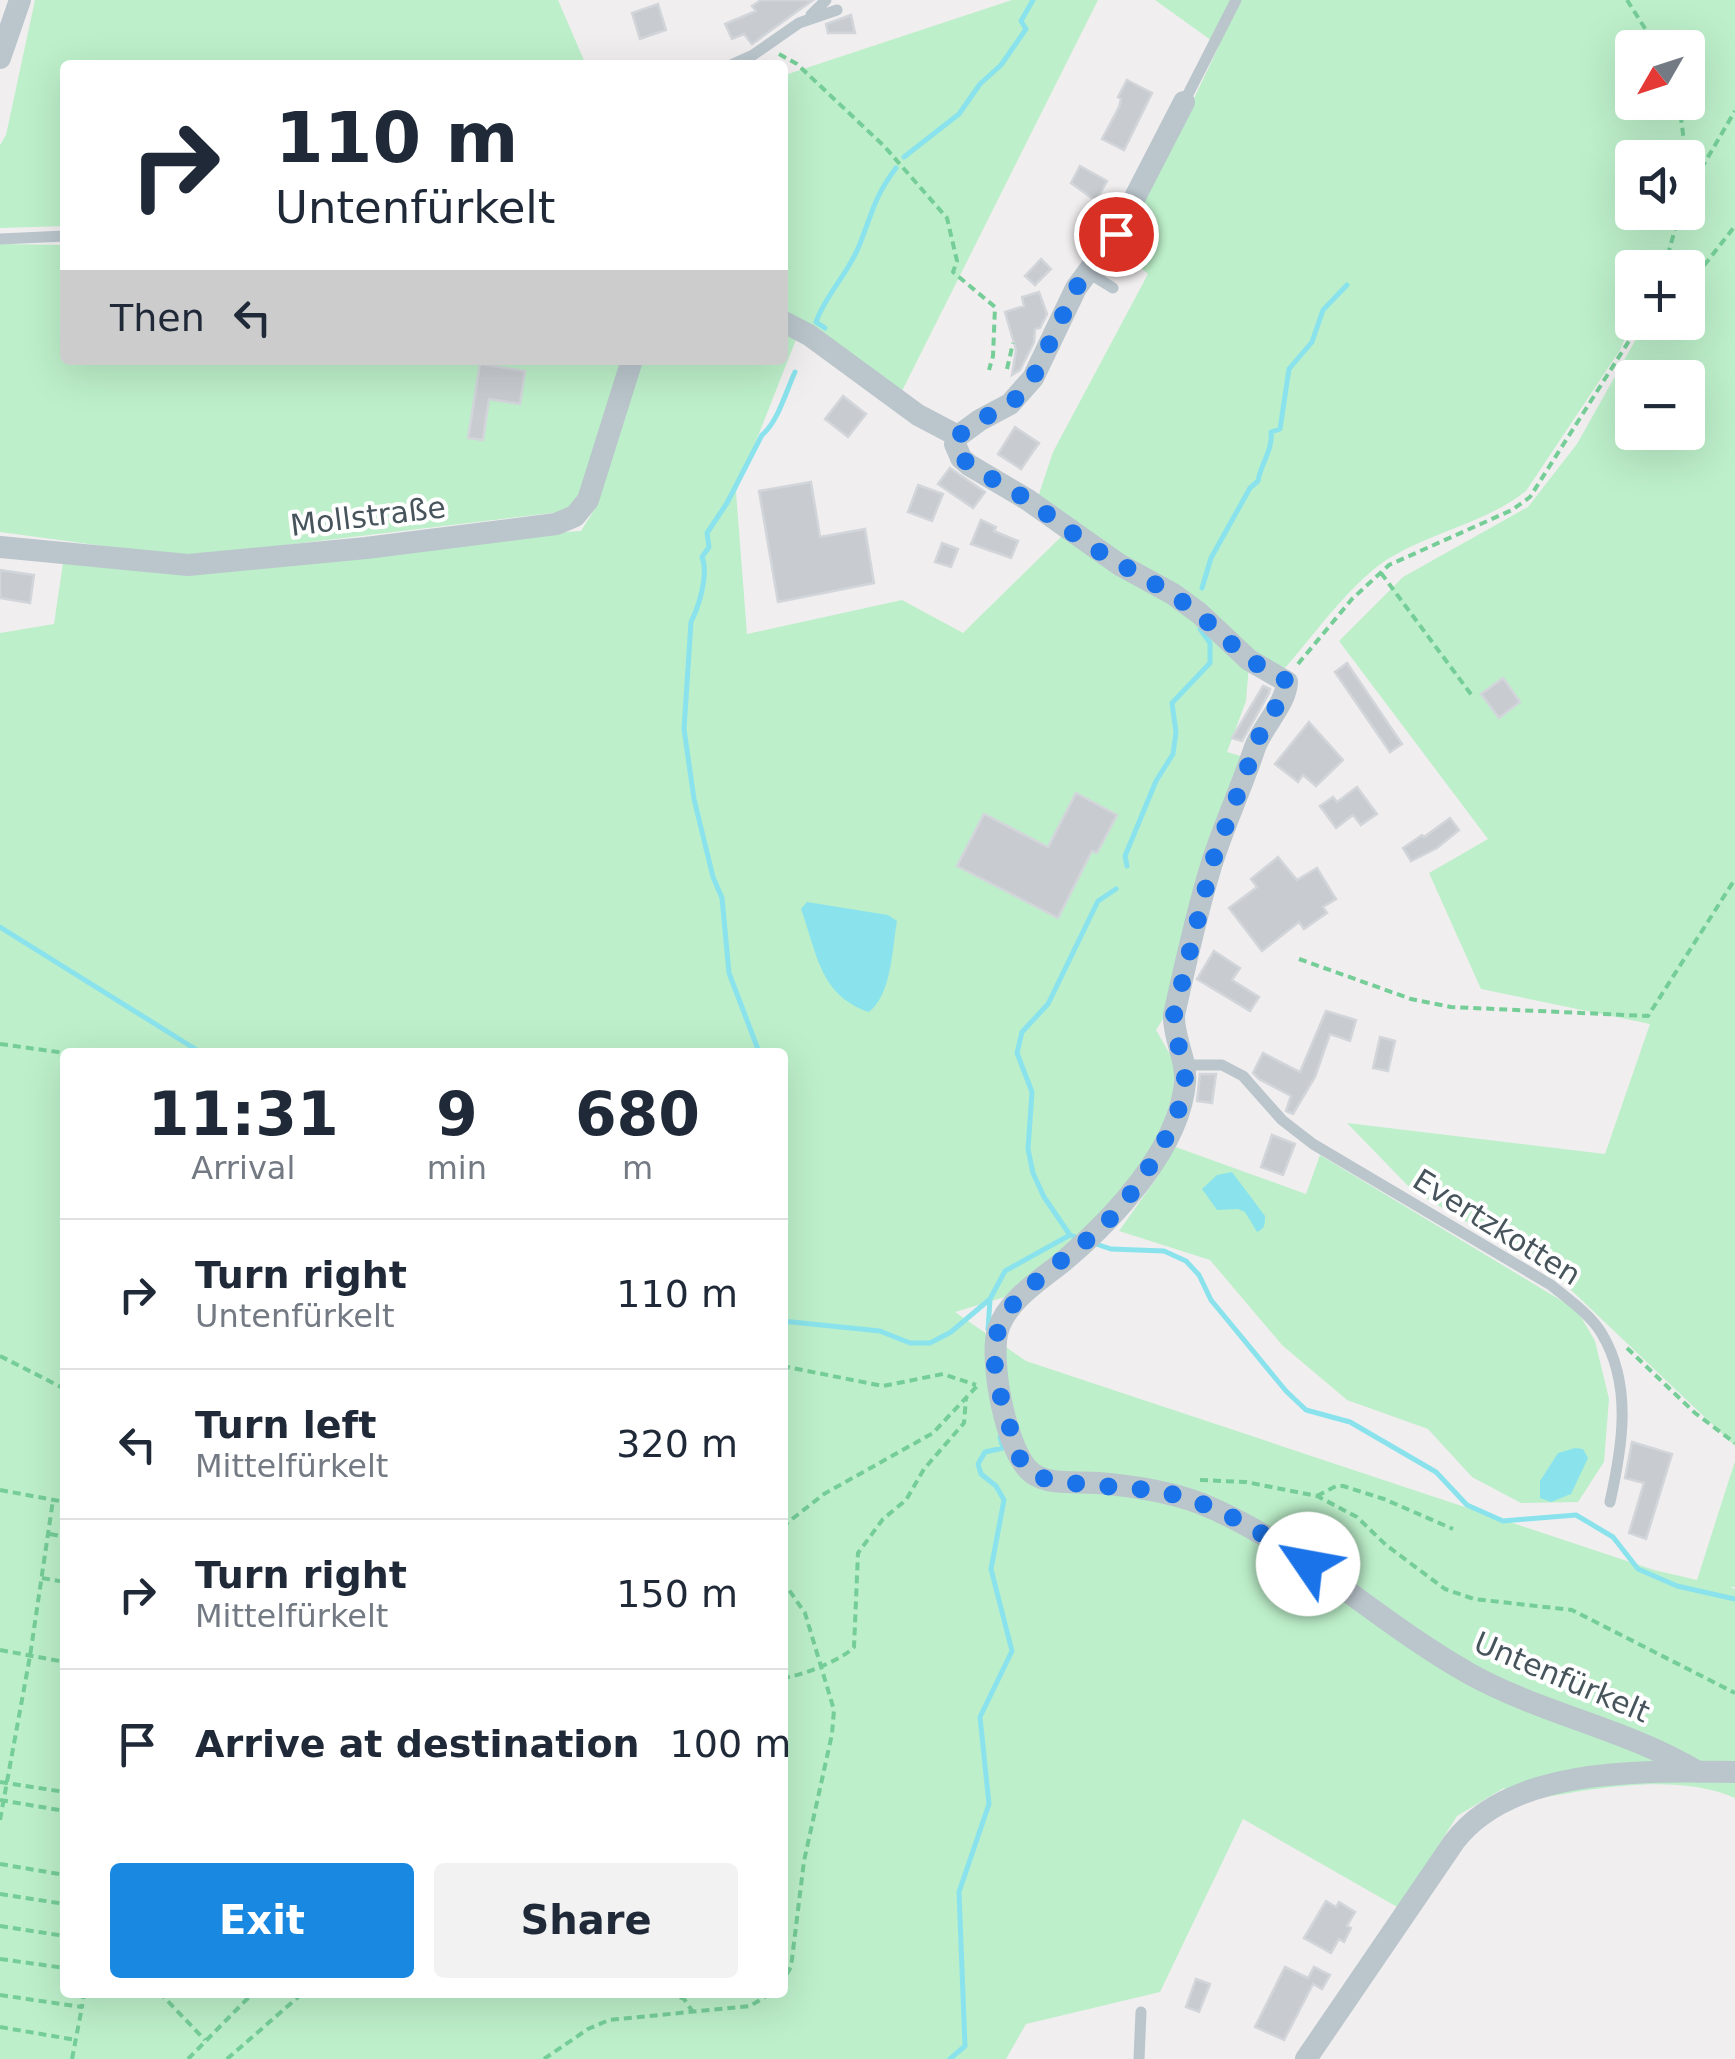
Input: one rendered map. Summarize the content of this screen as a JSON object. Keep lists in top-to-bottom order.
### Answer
{
  "streets": {
    "street": ["Mollstraße", "Untenfürkelt"],
    "lane": ["Evertzkotten"]
  },
  "crossings": [
    ["Evertzkotten", "Untenfürkelt"]
  ],
  "north": "bottom left",
  "page": {
    "map_buttons": ["+", "−"],
    "turn": ["110 m", "Untenfürkelt"],
    "then": "Then",
    "eta": [
      "11:31",
      "Arrival",
      "9",
      "min",
      "680",
      "m"
    ],
    "list": [
      {
        "name": "Turn right",
        "note": "Untenfürkelt",
        "value": "110 m"
      },
      {
        "name": "Turn left",
        "note": "Mittelfürkelt",
        "value": "320 m"
      },
      {
        "name": "Turn right",
        "note": "Mittelfürkelt",
        "value": "150 m"
      },
      {
        "name": "Arrive at destination",
        "value": "100 m"
      }
    ],
    "buttons": ["Exit", "Share"]
  }
}
